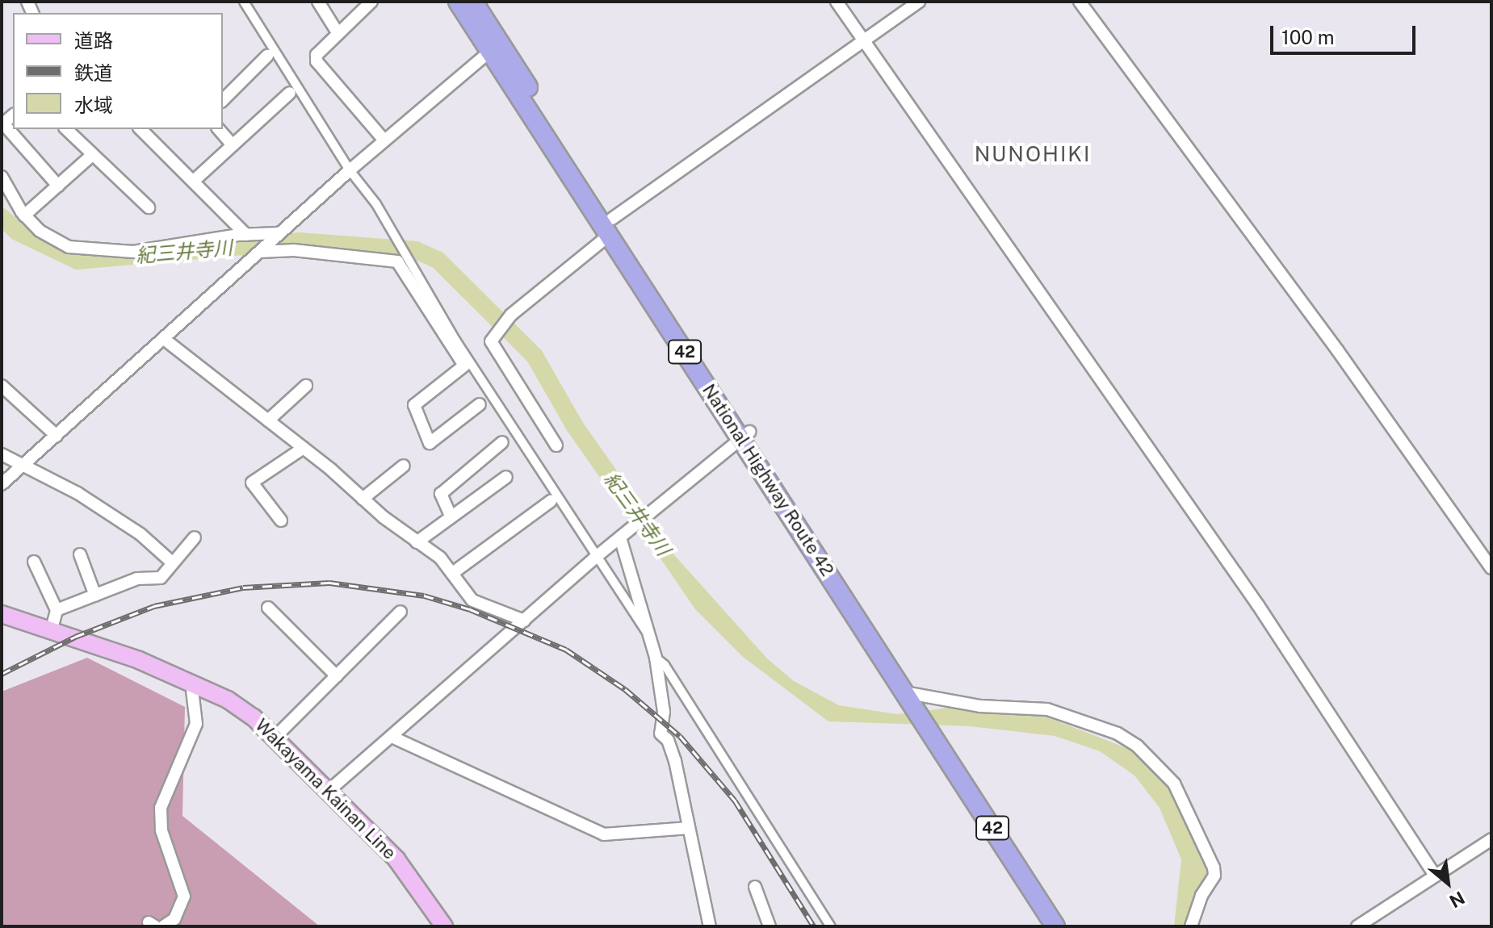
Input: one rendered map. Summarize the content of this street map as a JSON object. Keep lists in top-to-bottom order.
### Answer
{
  "streets": {
    "highway": ["42", "National Highway Route 42"],
    "main road": ["Wakayama Kainan Line"]
  },
  "districts": ["NUNOHIKI"],
  "water": ["紀三井寺川"],
  "legend": ["道路", "鉄道", "水域"],
  "scale_bar": "100 m",
  "north": "bottom right"
}
